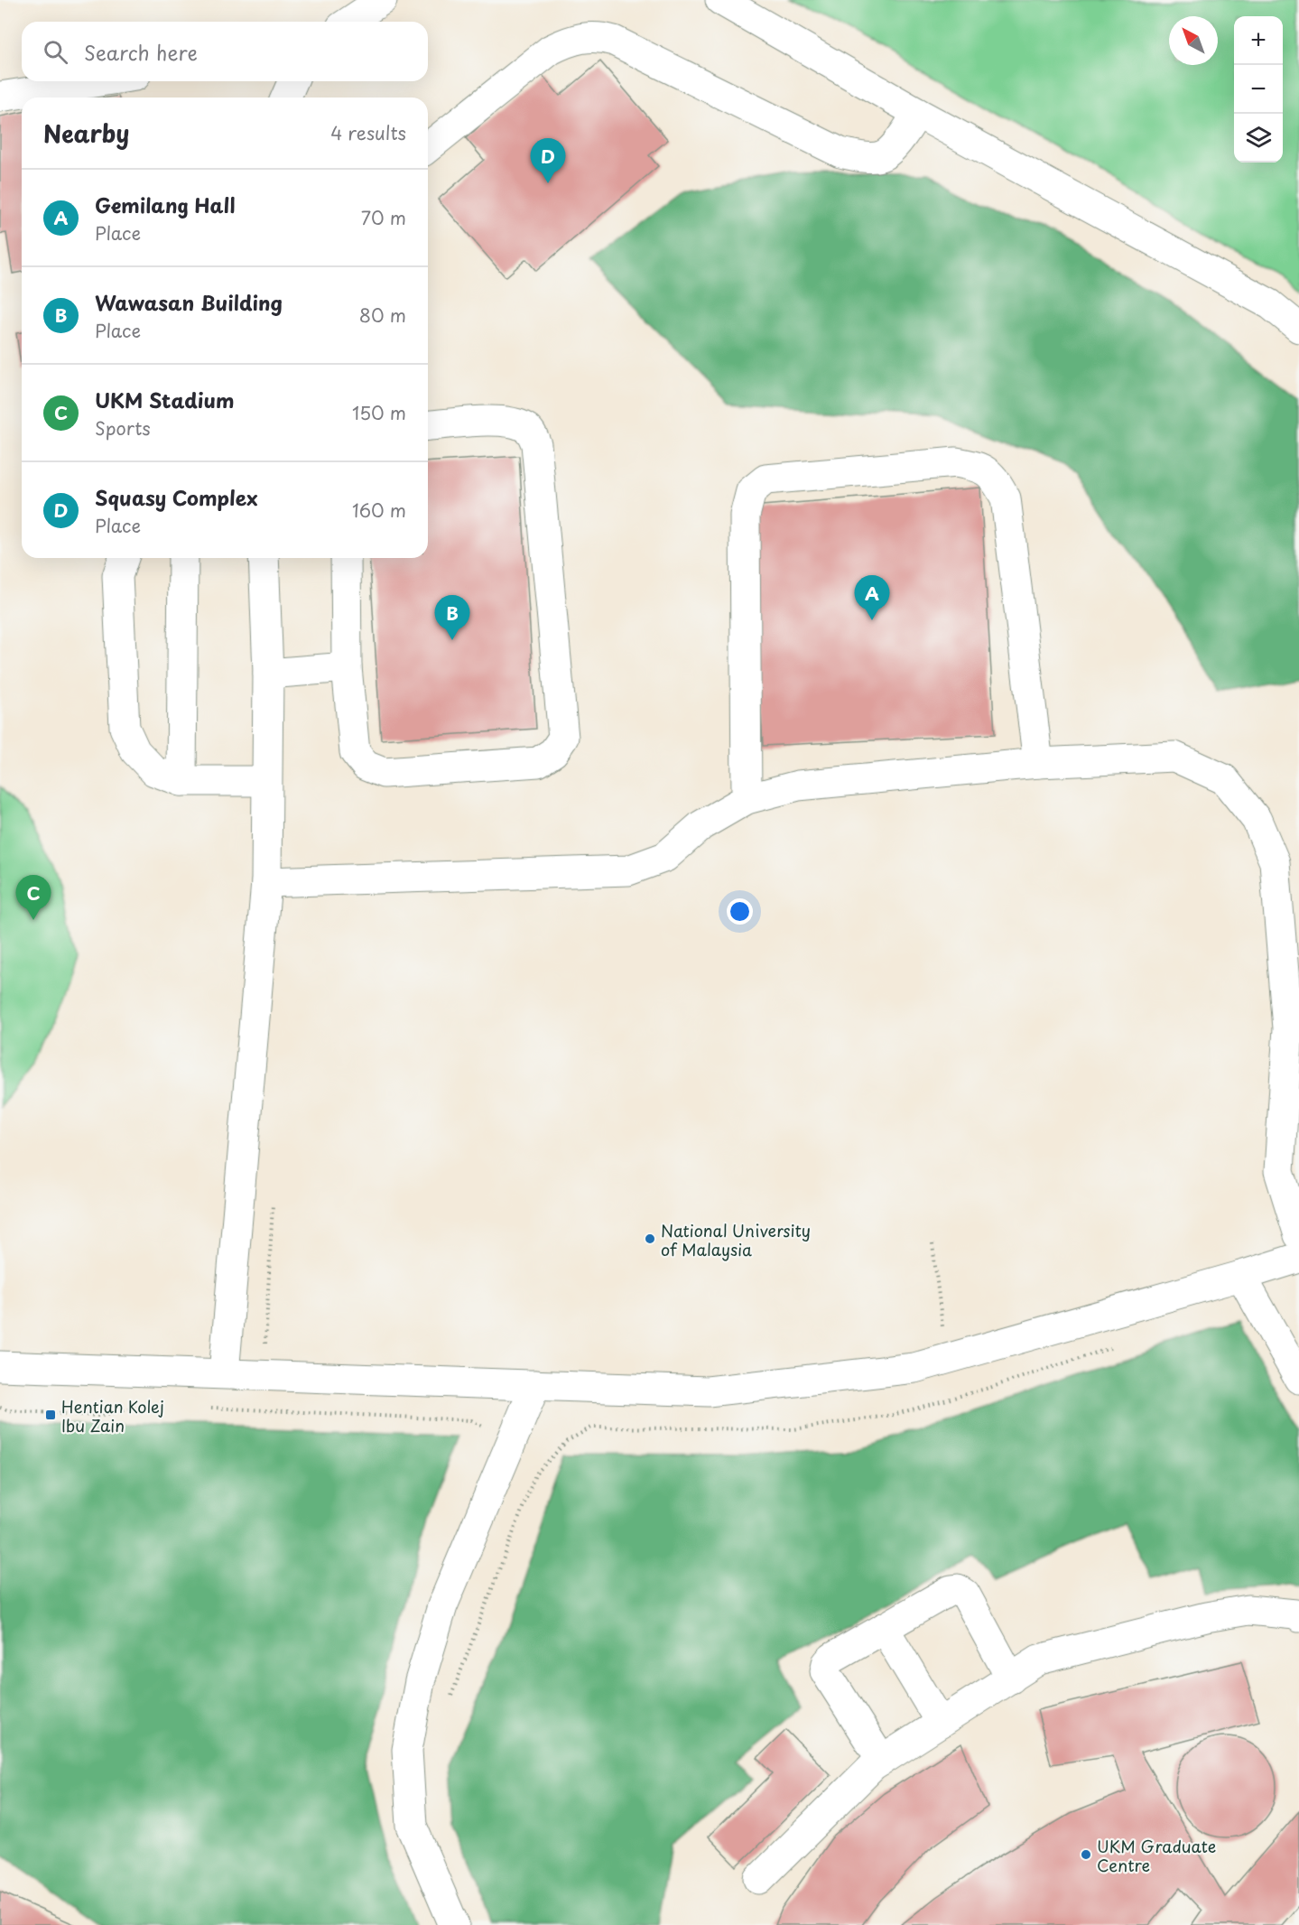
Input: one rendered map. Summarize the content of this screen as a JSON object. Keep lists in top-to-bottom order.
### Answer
{
  "places": {
    "other": ["National University of Malaysia", "UKM Graduate Centre"],
    "transit": ["Hentian Kolej Ibu Zain"]
  },
  "north": "top left",
  "page": {
    "map_buttons": ["+", "−"],
    "search": "Search here",
    "heading": ["Nearby", "4 results"],
    "pins": [
      "D",
      "A",
      "B",
      "C"
    ],
    "list": [
      {
        "mark": "A",
        "name": "Gemilang Hall",
        "note": "Place",
        "value": "70 m"
      },
      {
        "mark": "B",
        "name": "Wawasan Building",
        "note": "Place",
        "value": "80 m"
      },
      {
        "mark": "C",
        "name": "UKM Stadium",
        "note": "Sports",
        "value": "150 m"
      },
      {
        "mark": "D",
        "name": "Squasy Complex",
        "note": "Place",
        "value": "160 m"
      }
    ]
  }
}
